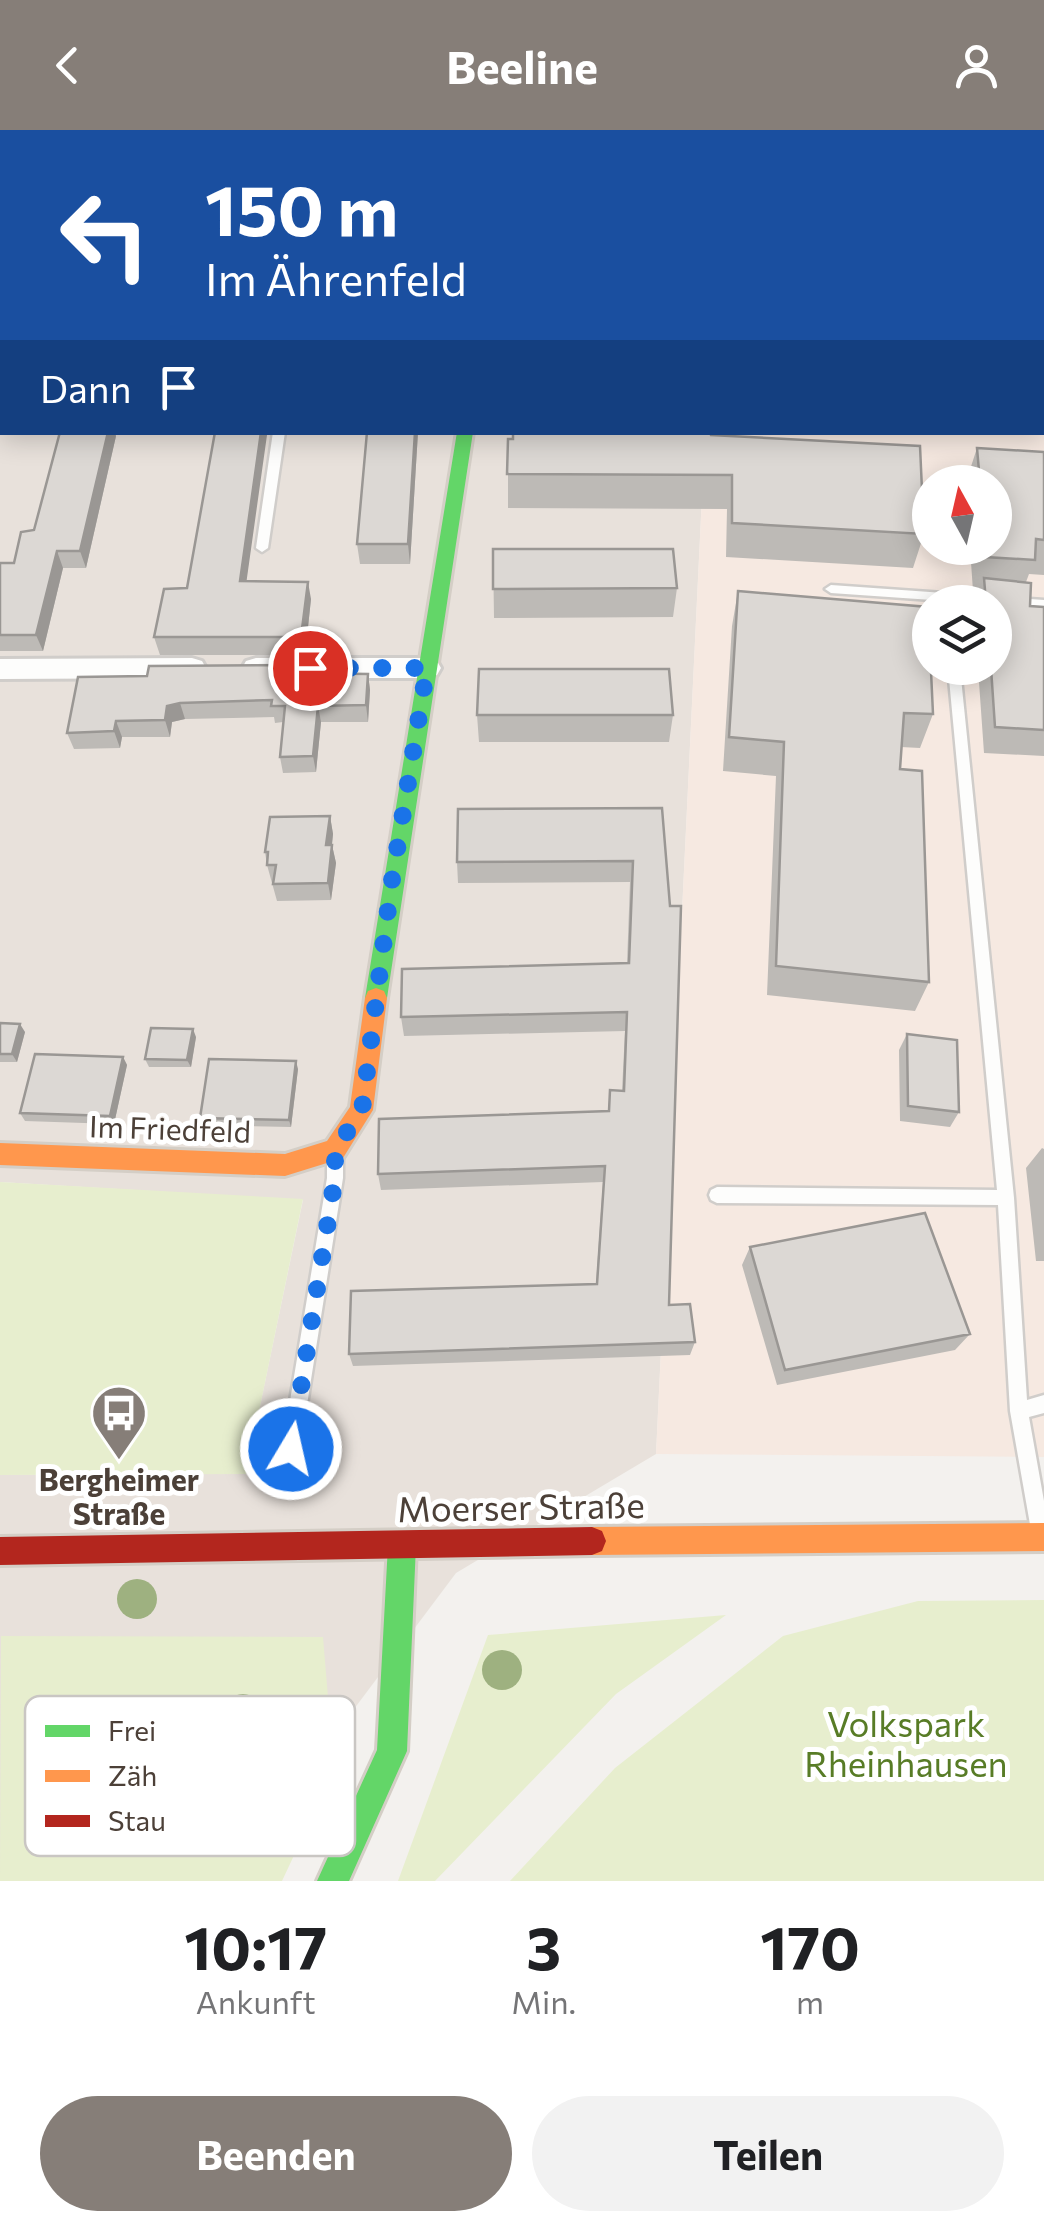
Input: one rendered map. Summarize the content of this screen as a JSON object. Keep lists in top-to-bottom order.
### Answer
{
  "streets": {
    "street": ["Im Friedfeld", "Moerser Straße"]
  },
  "parks": ["Volkspark Rheinhausen"],
  "places": {
    "bus stop": ["Bergheimer Straße"]
  },
  "legend": ["Frei", "Zäh", "Stau"],
  "north": "top",
  "page": {
    "header": "Beeline",
    "turn": ["150 m", "Im Ährenfeld"],
    "then": "Dann",
    "eta": [
      "10:17",
      "Ankunft",
      "3",
      "Min.",
      "170",
      "m"
    ],
    "buttons": ["Beenden", "Teilen"]
  }
}
